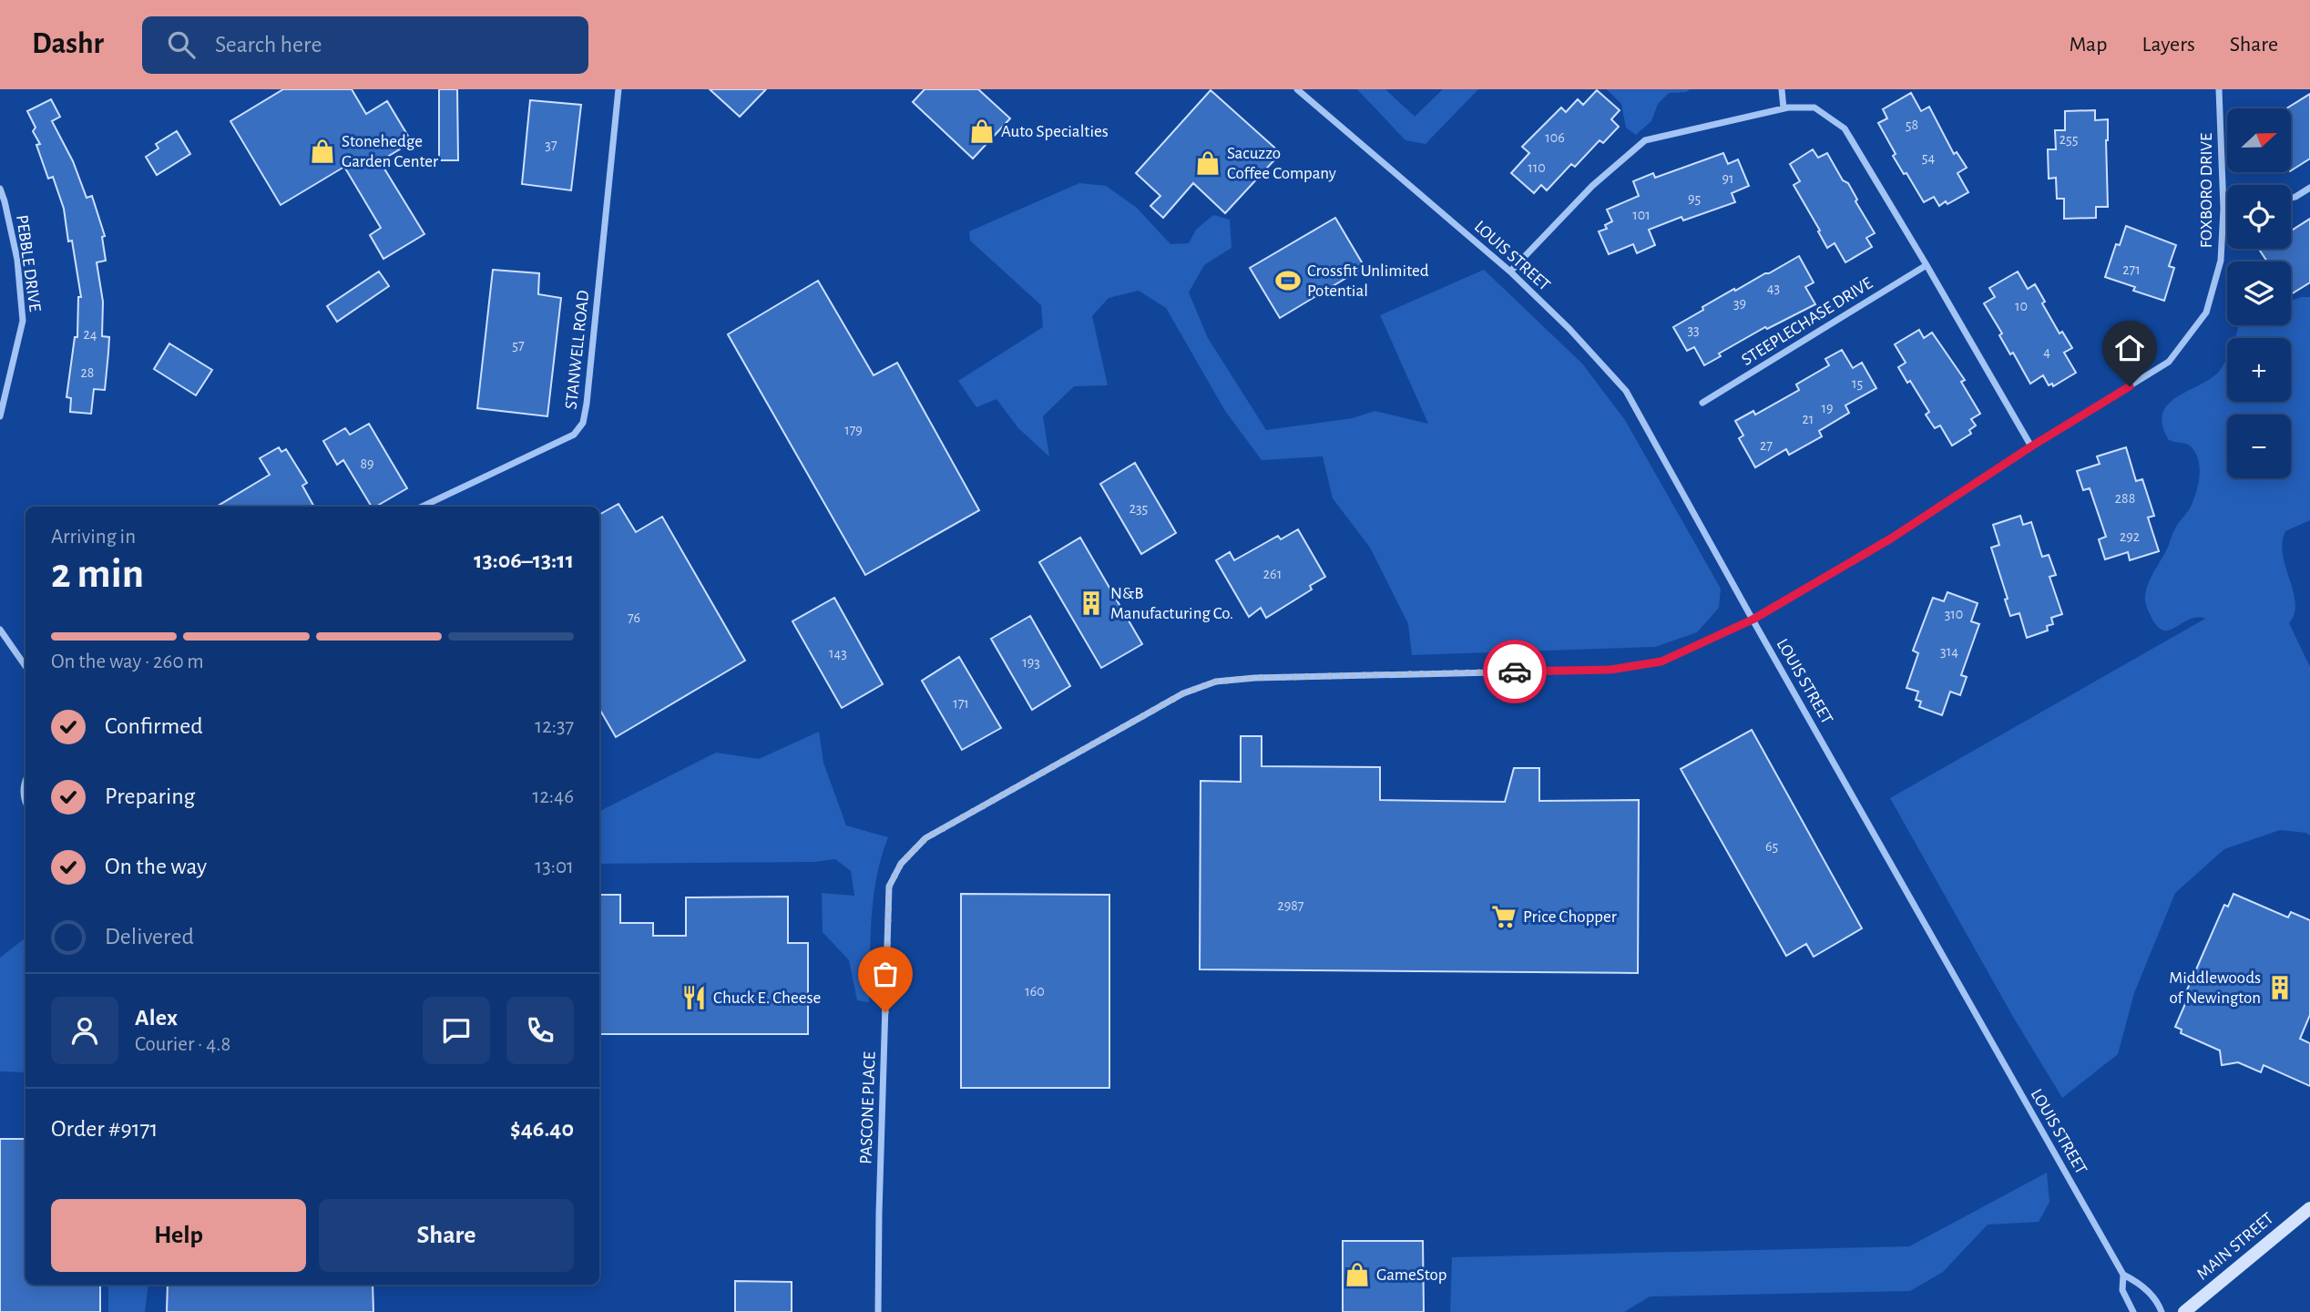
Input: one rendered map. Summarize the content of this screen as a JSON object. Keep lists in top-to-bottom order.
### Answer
{
  "streets": {
    "main road": ["MAIN STREET"],
    "street": [
      "FOXBORO DRIVE",
      "LOUIS STREET",
      "PEBBLE DRIVE",
      "STEEPLECHASE DRIVE",
      "STANWELL ROAD",
      "PASCONE PLACE"
    ]
  },
  "crossings": [
    ["FOXBORO DRIVE", "LOUIS STREET"],
    ["FOXBORO DRIVE", "PASCONE PLACE"],
    ["LOUIS STREET", "PASCONE PLACE"]
  ],
  "places": {
    "shop": [
      "Auto Specialties",
      "Stonehedge Garden Center",
      "Sacuzzo Coffee Company",
      "GameStop"
    ],
    "sports": ["Crossfit Unlimited Potential"],
    "building": ["N&B Manufacturing Co.", "Middlewoods of Newington"],
    "supermarket": ["Price Chopper"],
    "restaurant": ["Chuck E. Cheese"]
  },
  "house_numbers": [
    "58",
    "106",
    "255",
    "37",
    "54",
    "110",
    "91",
    "95",
    "101",
    "271",
    "43",
    "39",
    "10",
    "33",
    "24",
    "57",
    "4",
    "28",
    "15",
    "19",
    "21",
    "179",
    "27",
    "89",
    "288",
    "235",
    "292",
    "261",
    "310",
    "76",
    "314",
    "143",
    "193",
    "171",
    "65",
    "2987",
    "160"
  ],
  "north": "right",
  "page": {
    "header": "Dashr",
    "search": "Search here",
    "nav": ["Map", "Layers", "Share"],
    "map_buttons": ["+", "−"],
    "heading": ["2 min", "Arriving in", "13:06–13:11"],
    "panel": [
      "Alex",
      "Courier · 4.8",
      "Order #9171",
      "$46.40"
    ],
    "bar": "On the way · 260 m",
    "list": [
      ["Confirmed", "12:37"],
      ["Preparing", "12:46"],
      ["On the way", "13:01"],
      "Delivered"
    ],
    "buttons": ["Help", "Share"]
  }
}
